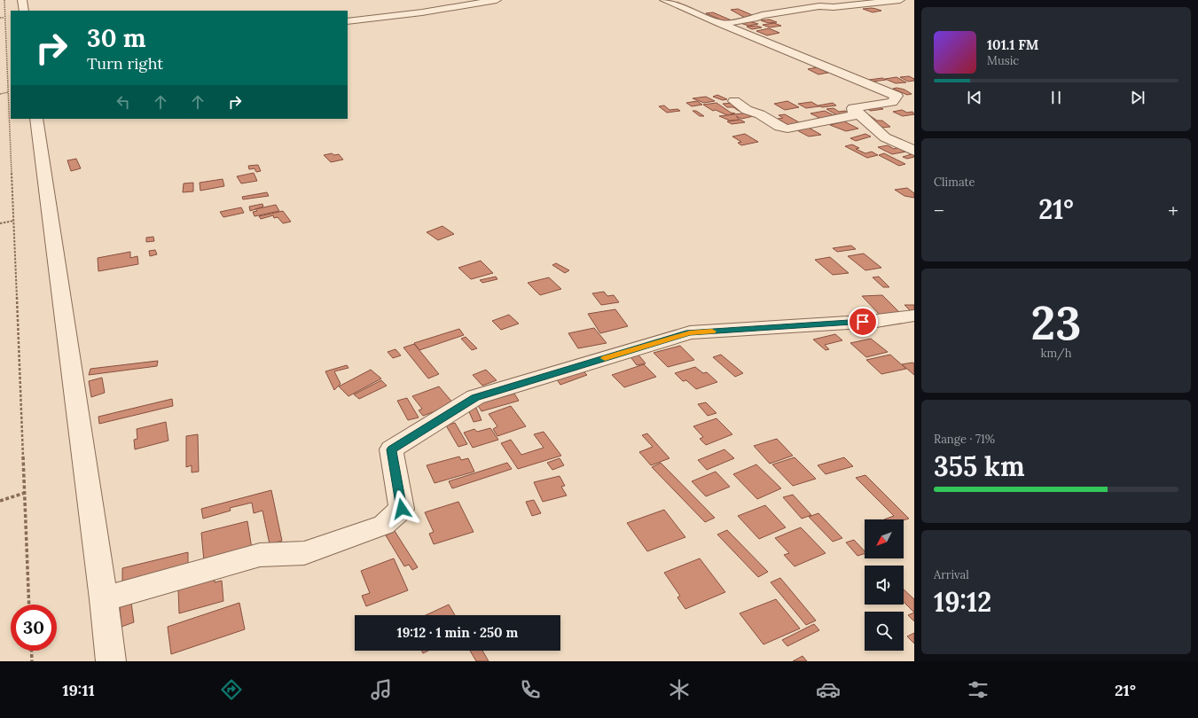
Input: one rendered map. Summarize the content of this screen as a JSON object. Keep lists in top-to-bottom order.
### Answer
{
  "north": "bottom left",
  "page": {
    "turn": ["30 m", "Turn right"],
    "song": ["101.1 FM", "Music"],
    "tile": [
      "Climate",
      ["23", "km/h"],
      ["Range · 71%", "355 km"],
      ["Arrival", "19:12"]
    ],
    "heat": ["−", "21°", "+"],
    "limit": "30",
    "trip": "19:12 · 1 min · 250 m",
    "tabs": ["19:11", "21°"]
  }
}
